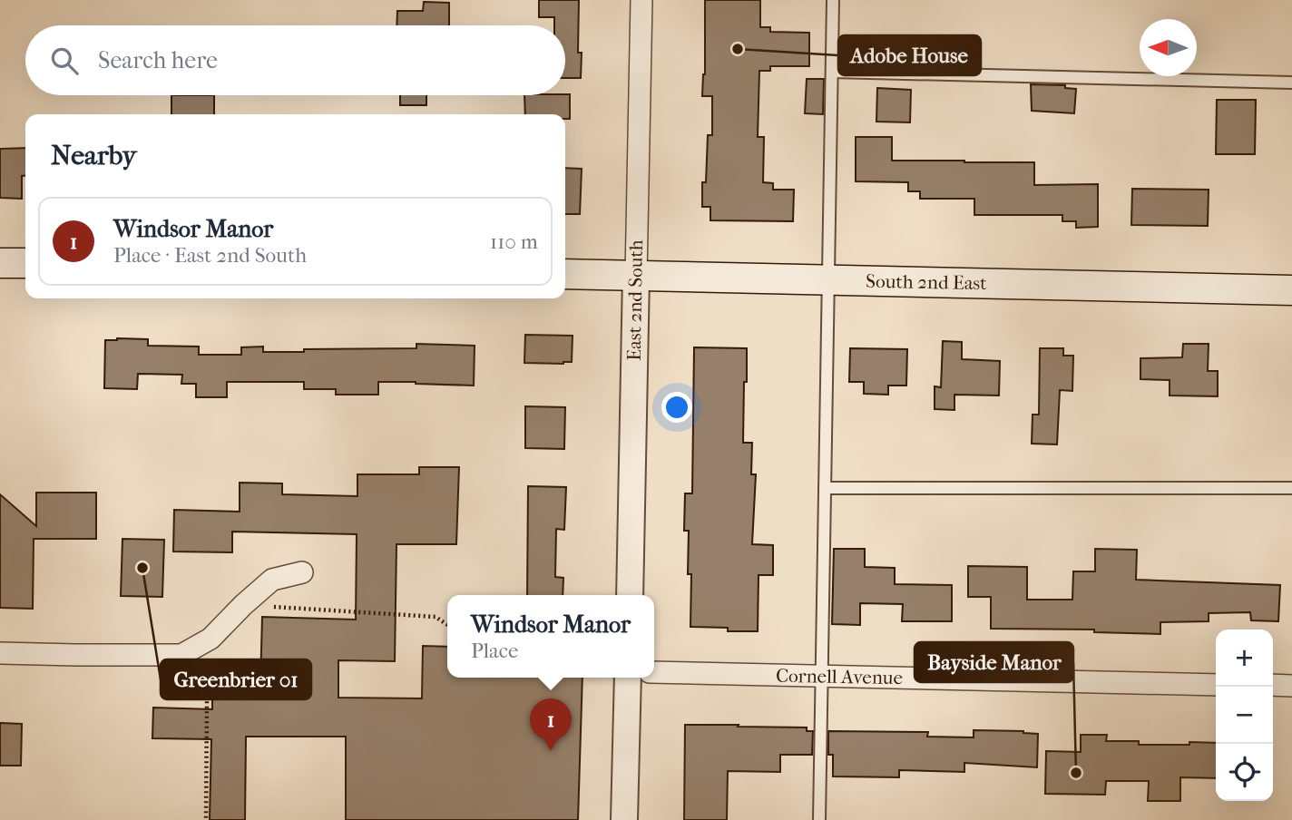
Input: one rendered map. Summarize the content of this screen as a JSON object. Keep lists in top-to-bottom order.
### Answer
{
  "streets": {
    "main road": ["South 2nd East"],
    "street": ["East 2nd South", "Cornell Avenue"]
  },
  "crossings": [
    ["South 2nd East", "East 2nd South"]
  ],
  "places": ["Adobe House", "Greenbrier 01", "Bayside Manor"],
  "north": "left",
  "page": {
    "search": "Search here",
    "heading": "Nearby",
    "list": [
      {
        "mark": "1",
        "name": "Windsor Manor",
        "note": "Place · East 2nd South",
        "value": "110 m"
      }
    ],
    "popup": ["Windsor Manor", "Place"],
    "map_buttons": ["+", "−"],
    "pins": "1"
  }
}
